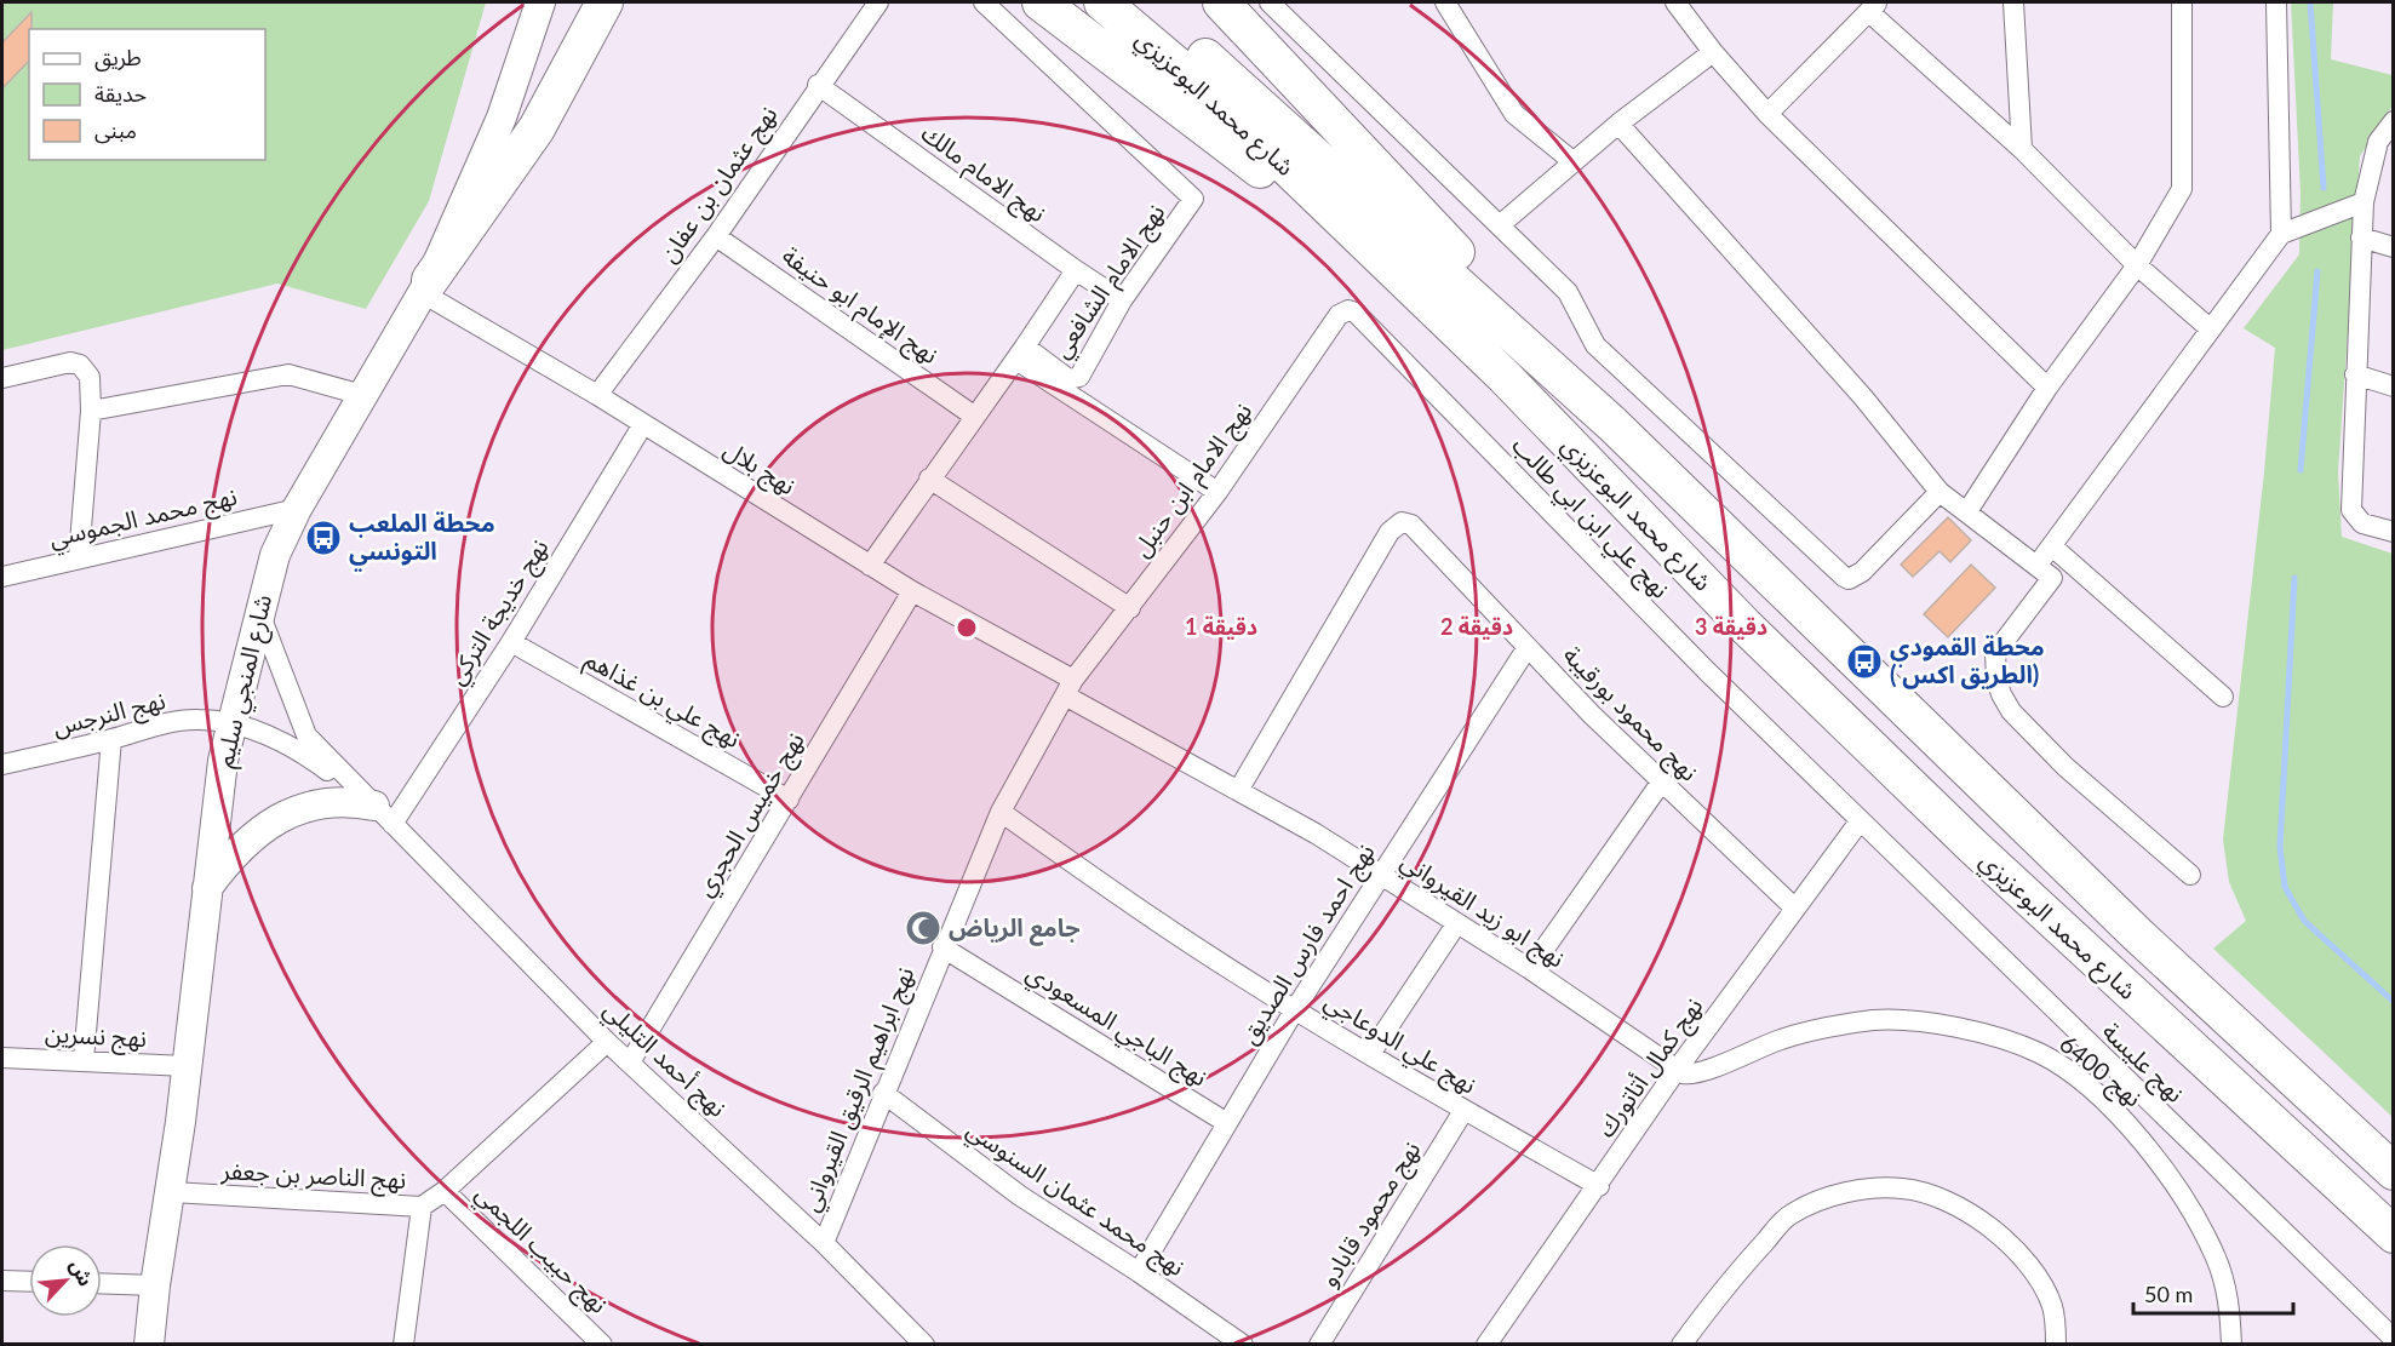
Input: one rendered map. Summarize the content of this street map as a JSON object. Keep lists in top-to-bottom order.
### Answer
{
  "streets": {
    "highway": ["شارع محمد البوعزيزي"],
    "main road": ["شارع المنجي سليم"],
    "street": [
      "نهج الامام مالك",
      "نهج عثمان بن عفان",
      "نهج الامام الشافعي",
      "نهج الإمام ابو حنيفة",
      "نهج بلال",
      "نهج الامام ابن حنبل",
      "نهج محمد الجموسي",
      "نهج علي ابن ابي طالب",
      "نهج خديجة التركي",
      "نهج علي بن غذاهم",
      "نهج النرجس",
      "نهج محمود بورقيبة",
      "نهج خميس الحجري",
      "نهج ابو زيد القيرواني",
      "نهج احمد فارس الصديق",
      "نهج الباجي المسعودي",
      "نهج نسرين",
      "نهج علي الدوعاجي",
      "نهج أحمد التليلي",
      "نهج عليسة",
      "نهج كمال أتاتورك",
      "نهج 6400",
      "نهج ابراهيم الرقيق القيرواني",
      "نهج الناصر بن جعفر",
      "نهج محمد عثمان السنوسي",
      "نهج محمود قابادو",
      "نهج حبيب اللجمي"
    ]
  },
  "crossings": [
    ["نهج الامام مالك", "نهج عثمان بن عفان"],
    ["نهج الامام مالك", "نهج الامام الشافعي"],
    ["نهج عثمان بن عفان", "نهج الإمام ابو حنيفة"],
    ["نهج عثمان بن عفان", "نهج بلال"],
    ["نهج الامام الشافعي", "نهج الإمام ابو حنيفة"],
    ["نهج الامام الشافعي", "نهج بلال"],
    ["نهج بلال", "نهج الامام ابن حنبل"],
    ["نهج بلال", "نهج خديجة التركي"],
    ["نهج بلال", "شارع المنجي سليم"],
    ["نهج بلال", "نهج خميس الحجري"],
    ["نهج بلال", "نهج ابو زيد القيرواني"],
    ["نهج بلال", "نهج ابراهيم الرقيق القيرواني"],
    ["نهج الامام ابن حنبل", "نهج علي ابن ابي طالب"],
    ["نهج الامام ابن حنبل", "نهج ابو زيد القيرواني"],
    ["نهج الامام ابن حنبل", "نهج ابراهيم الرقيق القيرواني"],
    ["نهج محمد الجموسي", "شارع المنجي سليم"],
    ["نهج علي ابن ابي طالب", "نهج عليسة"],
    ["نهج علي ابن ابي طالب", "نهج كمال أتاتورك"],
    ["نهج خديجة التركي", "نهج علي بن غذاهم"],
    ["نهج خديجة التركي", "نهج أحمد التليلي"],
    ["شارع المنجي سليم", "نهج النرجس"],
    ["شارع المنجي سليم", "نهج نسرين"],
    ["شارع المنجي سليم", "نهج أحمد التليلي"],
    ["شارع المنجي سليم", "نهج الناصر بن جعفر"],
    ["نهج علي بن غذاهم", "نهج خميس الحجري"],
    ["نهج النرجس", "نهج أحمد التليلي"],
    ["نهج محمود بورقيبة", "نهج ابو زيد القيرواني"],
    ["نهج محمود بورقيبة", "نهج احمد فارس الصديق"],
    ["نهج محمود بورقيبة", "نهج كمال أتاتورك"],
    ["نهج خميس الحجري", "نهج أحمد التليلي"],
    ["نهج ابو زيد القيرواني", "نهج احمد فارس الصديق"],
    ["نهج ابو زيد القيرواني", "نهج كمال أتاتورك"],
    ["نهج ابو زيد القيرواني", "نهج 6400"],
    ["نهج ابو زيد القيرواني", "نهج ابراهيم الرقيق القيرواني"],
    ["نهج احمد فارس الصديق", "نهج الباجي المسعودي"],
    ["نهج احمد فارس الصديق", "نهج علي الدوعاجي"],
    ["نهج احمد فارس الصديق", "نهج محمد عثمان السنوسي"],
    ["نهج الباجي المسعودي", "نهج ابراهيم الرقيق القيرواني"],
    ["نهج علي الدوعاجي", "نهج كمال أتاتورك"],
    ["نهج علي الدوعاجي", "نهج ابراهيم الرقيق القيرواني"],
    ["نهج علي الدوعاجي", "نهج محمود قابادو"],
    ["نهج أحمد التليلي", "نهج ابراهيم الرقيق القيرواني"],
    ["نهج أحمد التليلي", "نهج الناصر بن جعفر"],
    ["نهج عليسة", "نهج كمال أتاتورك"],
    ["نهج كمال أتاتورك", "نهج 6400"],
    ["نهج ابراهيم الرقيق القيرواني", "نهج محمد عثمان السنوسي"],
    ["نهج الناصر بن جعفر", "نهج حبيب اللجمي"]
  ],
  "places": {
    "bus stop": ["محطة الملعب التونسي", "محطة القمودي ( الطريق اكس)"],
    "mosque": ["جامع الرياض"]
  },
  "legend": ["طريق", "حديقة", "مبنى"],
  "scale_bar": "50 m",
  "north": "top right",
  "rings": ["1 دقيقة", "2 دقيقة", "3 دقيقة"]
}
